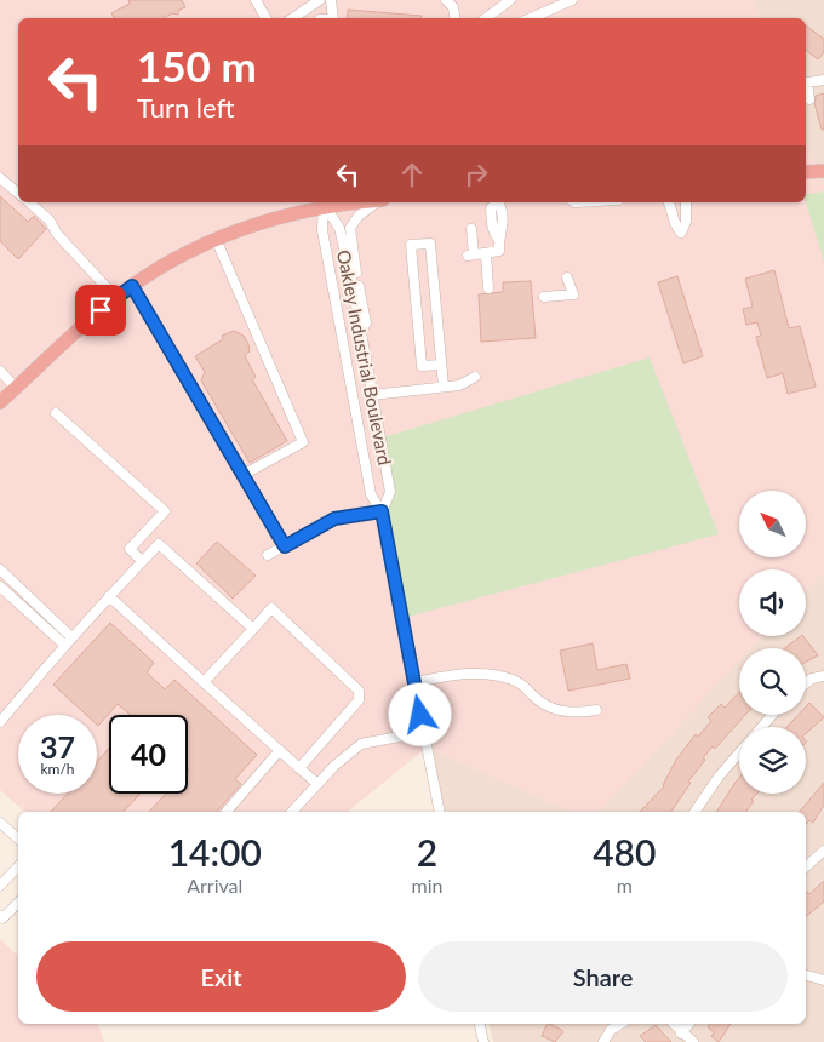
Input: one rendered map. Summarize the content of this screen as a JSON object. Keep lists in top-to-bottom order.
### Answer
{
  "streets": {
    "street": ["Oakley Industrial Boulevard"]
  },
  "north": "top left",
  "page": {
    "turn": ["150 m", "Turn left"],
    "speed": "37 km/h",
    "limit": "40",
    "eta": [
      "14:00",
      "Arrival",
      "2",
      "min",
      "480",
      "m"
    ],
    "buttons": ["Exit", "Share"]
  }
}
